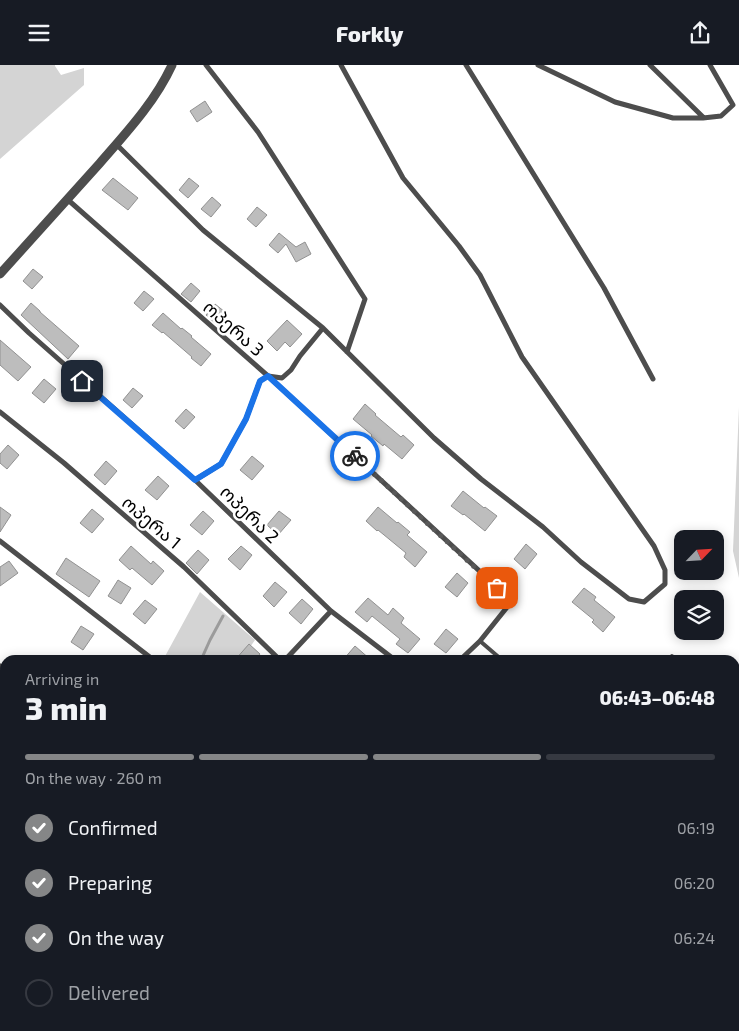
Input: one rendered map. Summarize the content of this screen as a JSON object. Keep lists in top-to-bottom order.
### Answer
{
  "streets": {
    "street": ["ოპერა 3", "ოპერა 2", "ოპერა 1"]
  },
  "north": "top right",
  "page": {
    "header": "Forkly",
    "heading": ["3 min", "Arriving in", "06:43–06:48"],
    "bar": "On the way · 260 m",
    "list": [
      ["Confirmed", "06:19"],
      ["Preparing", "06:20"],
      ["On the way", "06:24"],
      "Delivered"
    ]
  }
}
